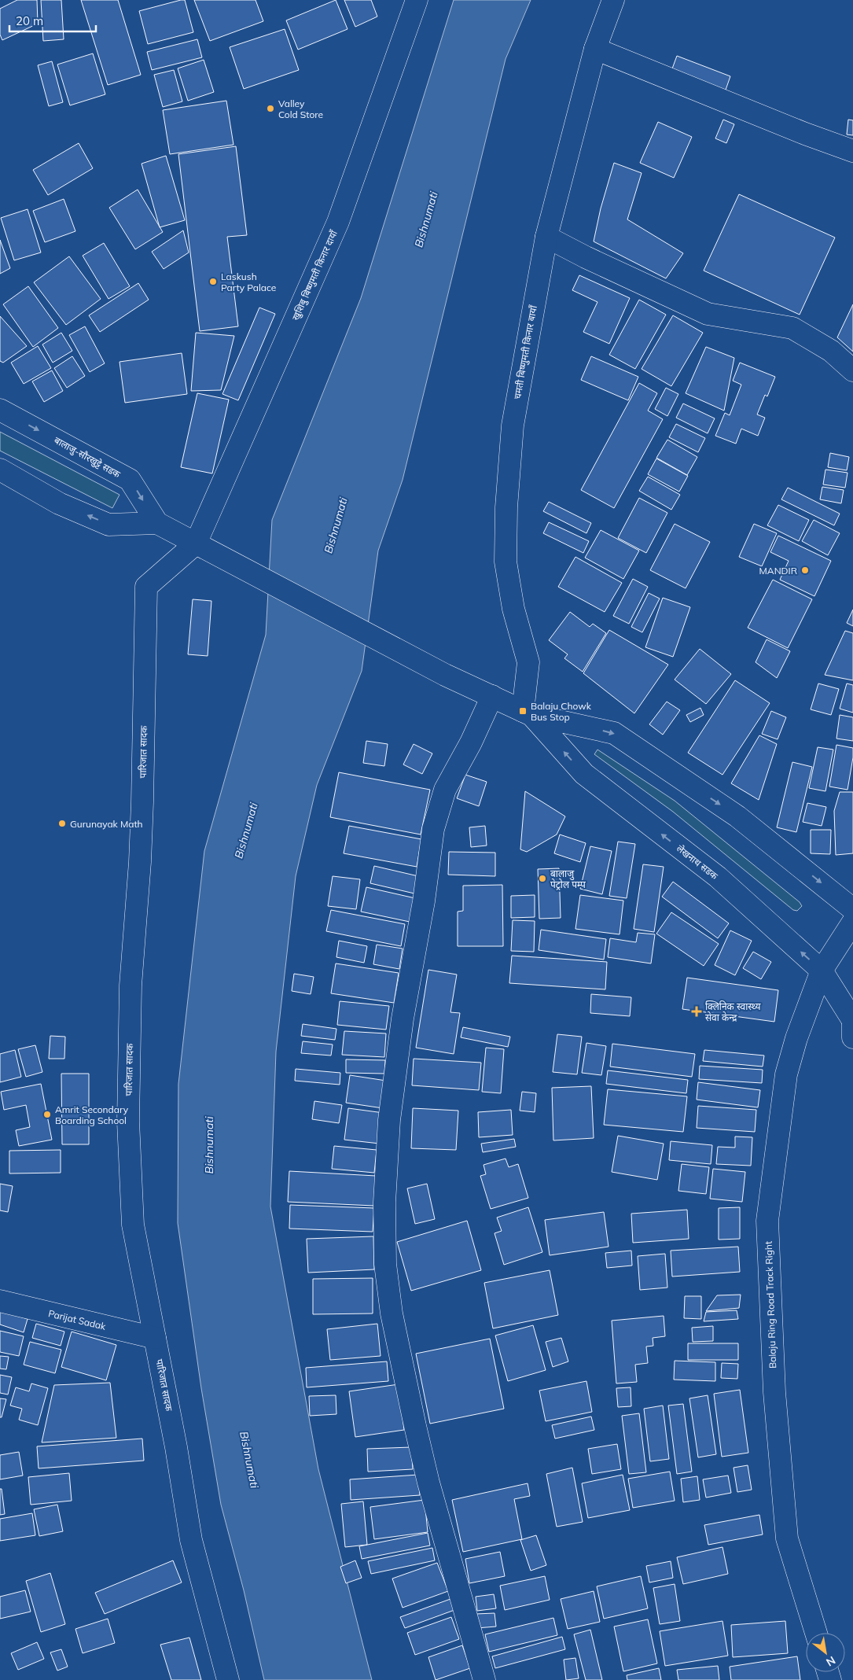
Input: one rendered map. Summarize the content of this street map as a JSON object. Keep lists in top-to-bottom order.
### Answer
{
  "streets": {
    "street": [
      "खुशिबु बिष्णुमती किनार दायाँ",
      "चमती बिष्णुमती किनार बायाँ",
      "बालाजु-सौरखुट्टे सडक",
      "पारिजात सादक",
      "लेखनाथ सडक",
      "Balaju Ring Road Track Right",
      "Parijat Sadak"
    ]
  },
  "crossings": [
    ["खुशिबु बिष्णुमती किनार दायाँ", "बालाजु-सौरखुट्टे सडक"],
    ["खुशिबु बिष्णुमती किनार दायाँ", "पारिजात सादक"],
    ["चमती बिष्णुमती किनार बायाँ", "लेखनाथ सडक"],
    ["बालाजु-सौरखुट्टे सडक", "पारिजात सादक"],
    ["बालाजु-सौरखुट्टे सडक", "लेखनाथ सडक"],
    ["पारिजात सादक", "Parijat Sadak"],
    ["लेखनाथ सडक", "Balaju Ring Road Track Right"]
  ],
  "water": ["Bishnumati"],
  "places": {
    "other": [
      "Valley Cold Store",
      "Laskush Party Palace",
      "MANDIR",
      "Gurunayak Math",
      "बालाजु पेट्रोल पम्प",
      "Amrit Secondary Boarding School"
    ],
    "transit": ["Balaju Chowk Bus Stop"],
    "health": ["क्लिनिक स्वास्थ्य सेवा केन्द्र"]
  },
  "scale_bar": "20 m",
  "north": "bottom right"
}
